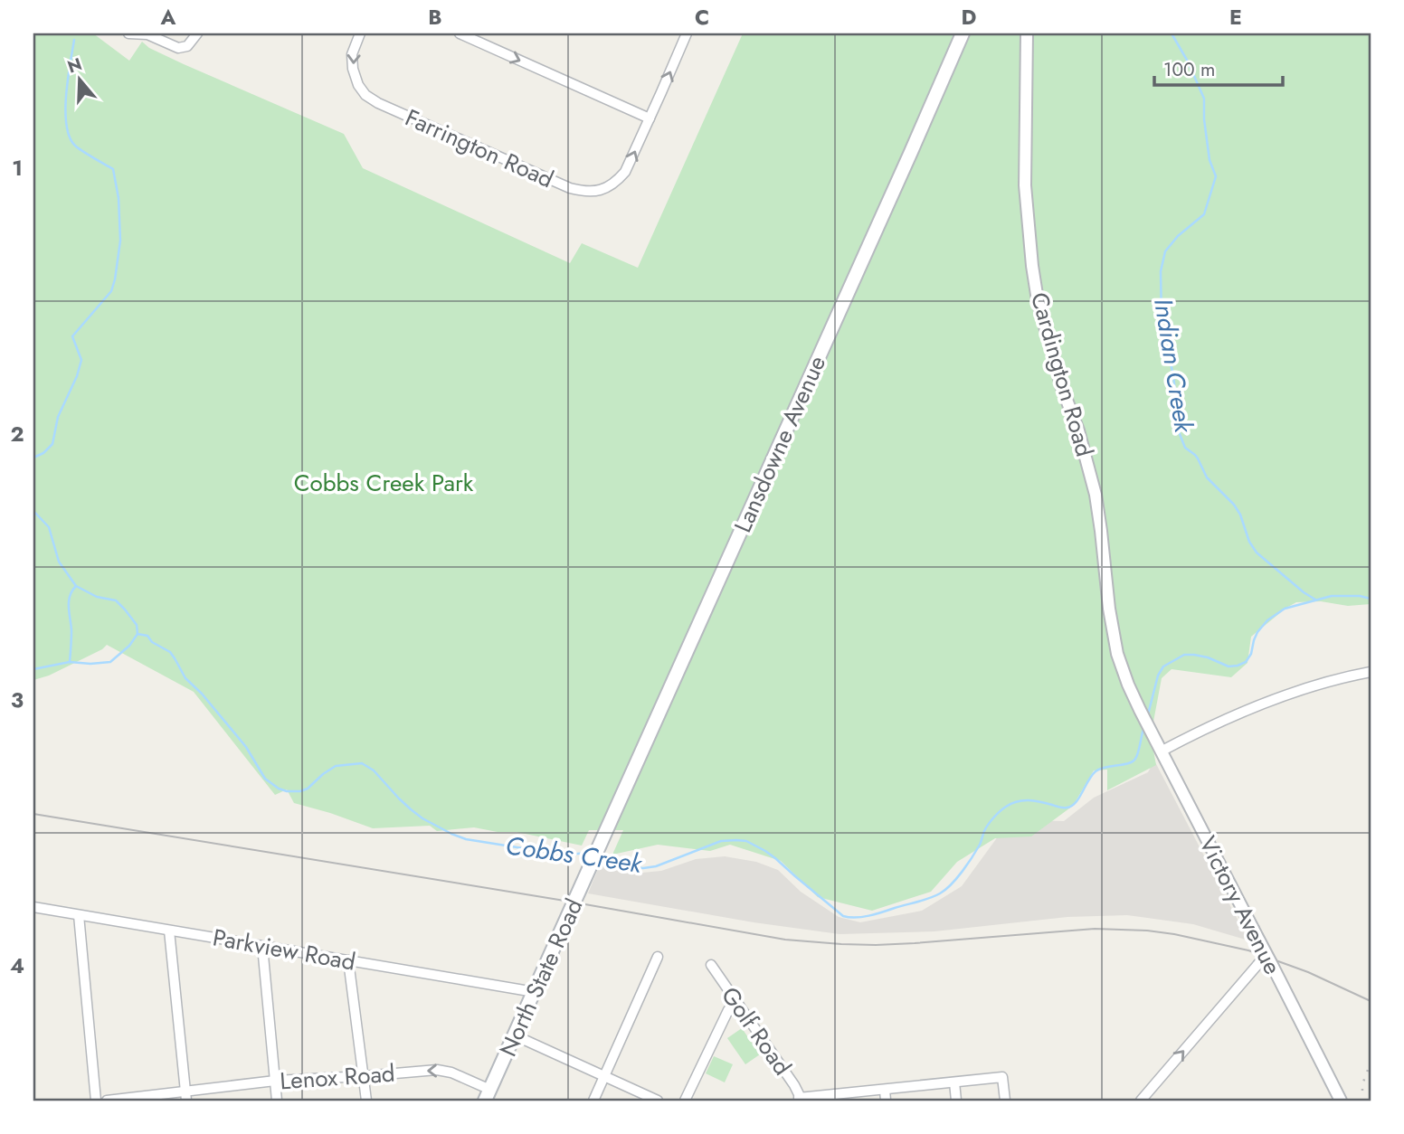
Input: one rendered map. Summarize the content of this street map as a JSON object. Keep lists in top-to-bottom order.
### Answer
{
  "streets": {
    "main road": ["Lansdowne Avenue", "North State Road"],
    "street": [
      "Farrington Road",
      "Cardington Road",
      "Victory Avenue",
      "Parkview Road",
      "Golf Road",
      "Lenox Road"
    ]
  },
  "crossings": [
    ["Cardington Road", "Victory Avenue"],
    ["Lansdowne Avenue", "North State Road"],
    ["Parkview Road", "North State Road"],
    ["North State Road", "Lenox Road"]
  ],
  "water": ["Indian Creek", "Cobbs Creek"],
  "parks": ["Cobbs Creek Park"],
  "scale_bar": "100 m",
  "north": "top",
  "grid": {
    "columns": [
      "A",
      "B",
      "C",
      "D",
      "E"
    ],
    "rows": [
      "1",
      "2",
      "3",
      "4"
    ]
  }
}
